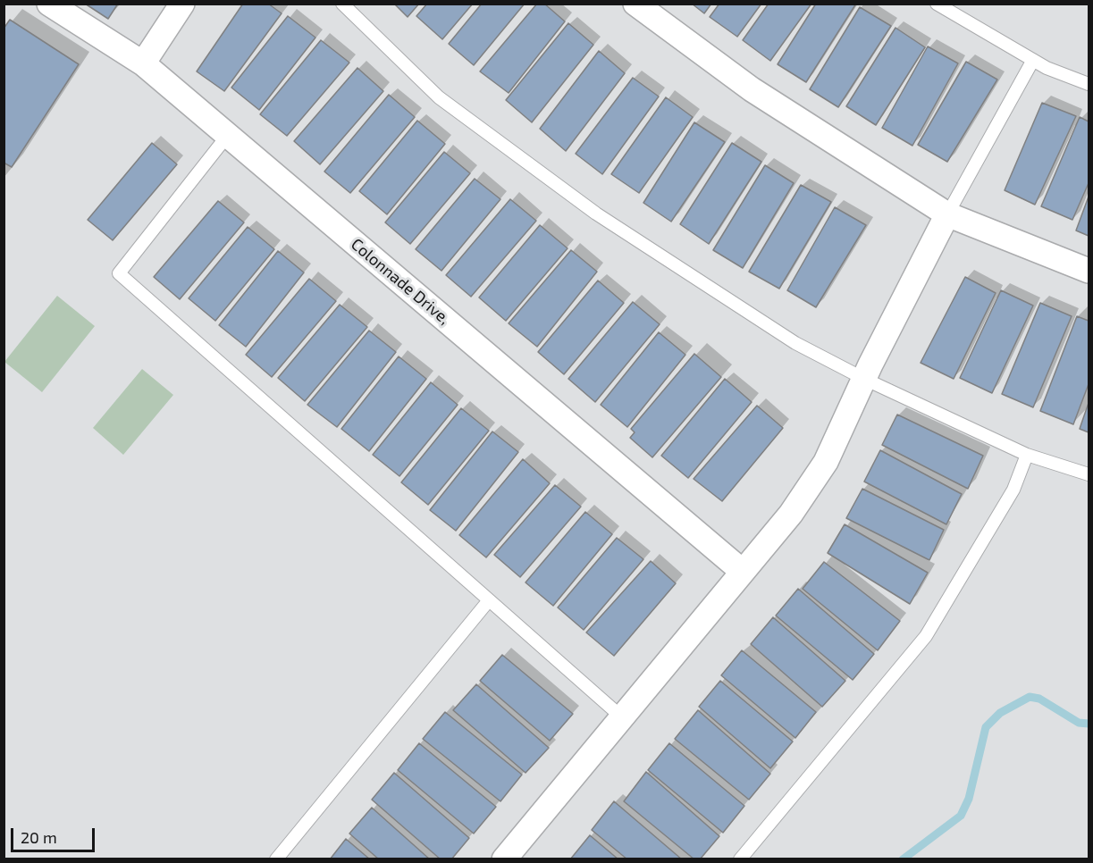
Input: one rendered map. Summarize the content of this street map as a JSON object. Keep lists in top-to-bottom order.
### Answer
{
  "streets": {
    "street": ["Colonnade Drive,"]
  },
  "scale_bar": "20 m"
}
